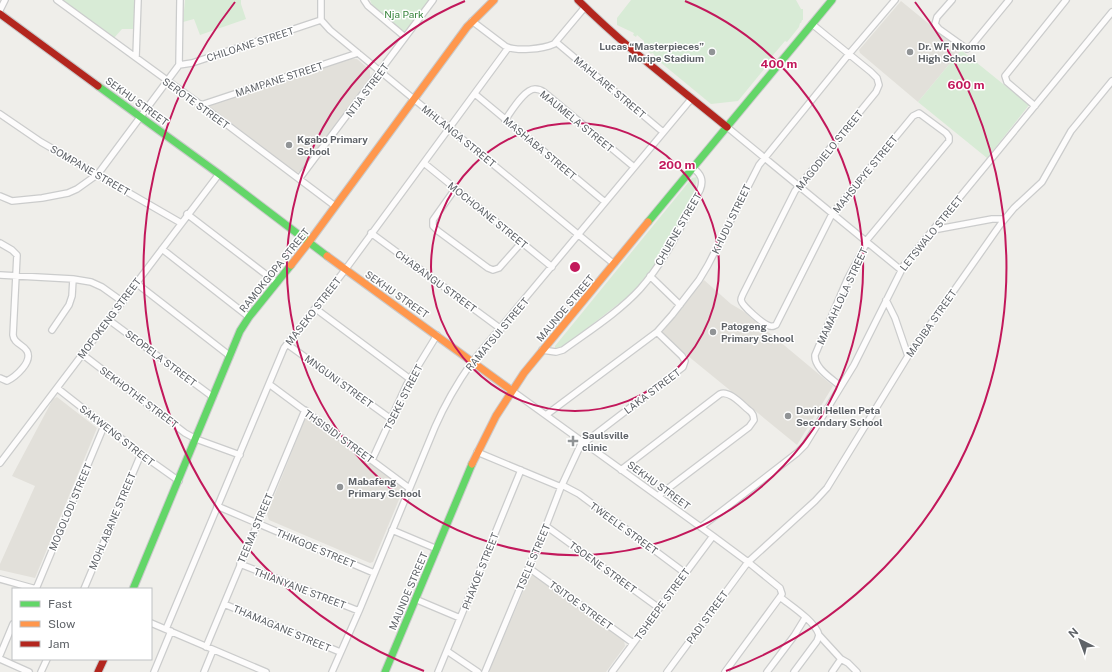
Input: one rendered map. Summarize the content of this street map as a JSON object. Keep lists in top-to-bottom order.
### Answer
{
  "streets": {
    "street": [
      "CHILOANE STREET",
      "MAMPANE STREET",
      "MAHLARE STREET",
      "NTJA STREET",
      "SEKHU STREET",
      "SEROTE STREET",
      "MAUMELA STREET",
      "MHLANGA STREET",
      "MASHABA STREET",
      "MAGODIELO STREET",
      "SOMPANE STREET",
      "MAHSUPYE STREET",
      "MOCHOANE STREET",
      "KHUDU STREET",
      "CHUENE STREET",
      "LETSWALO STREET",
      "RAMOKGOPA STREET",
      "CHABANGU STREET",
      "MAMAHLOLA STREET",
      "MAUNDE STREET",
      "MASEKO STREET",
      "MOFOKENG STREET",
      "MADIBA STREET",
      "RAMATSUI STREET",
      "SEOPELA STREET",
      "MNGUNI STREET",
      "LAKA STREET",
      "SEKHOTHE STREET",
      "TSEKE STREET",
      "SAKWENG STREET",
      "THSISIDI STREET",
      "MOGOLODI STREET",
      "MOHLABANE STREET",
      "TEEMA STREET",
      "TWEELE STREET",
      "THIKGOE STREET",
      "TSELE STREET",
      "TSOENE STREET",
      "PHAKOE STREET",
      "THIANYANE STREET",
      "TSHEEPE STREET",
      "TSITOE STREET",
      "PADI STREET",
      "THAMAGANE STREET"
    ]
  },
  "crossings": [
    ["CHILOANE STREET", "MHLANGA STREET"],
    ["MAMPANE STREET", "SEROTE STREET"],
    ["MAMPANE STREET", "MHLANGA STREET"],
    ["MAHLARE STREET", "RAMATSUI STREET"],
    ["NTJA STREET", "SEROTE STREET"],
    ["NTJA STREET", "MHLANGA STREET"],
    ["SEKHU STREET", "KHUDU STREET"],
    ["SEKHU STREET", "LETSWALO STREET"],
    ["SEKHU STREET", "RAMOKGOPA STREET"],
    ["SEKHU STREET", "MAUNDE STREET"],
    ["SEKHU STREET", "MASEKO STREET"],
    ["SEKHU STREET", "MOFOKENG STREET"],
    ["SEKHU STREET", "MADIBA STREET"],
    ["SEKHU STREET", "RAMATSUI STREET"],
    ["SEKHU STREET", "LAKA STREET"],
    ["SEKHU STREET", "TSEKE STREET"],
    ["SEKHU STREET", "TSELE STREET"],
    ["SEKHU STREET", "TSHEEPE STREET"],
    ["SEKHU STREET", "PADI STREET"],
    ["SEROTE STREET", "RAMOKGOPA STREET"],
    ["MAUMELA STREET", "MASHABA STREET"],
    ["MAUMELA STREET", "RAMATSUI STREET"],
    ["MHLANGA STREET", "RAMOKGOPA STREET"],
    ["MHLANGA STREET", "MAUNDE STREET"],
    ["MHLANGA STREET", "MASEKO STREET"],
    ["MHLANGA STREET", "RAMATSUI STREET"],
    ["MASHABA STREET", "MASEKO STREET"],
    ["MASHABA STREET", "RAMATSUI STREET"],
    ["MAGODIELO STREET", "MAHSUPYE STREET"],
    ["MAGODIELO STREET", "KHUDU STREET"],
    ["SOMPANE STREET", "MOFOKENG STREET"],
    ["MAHSUPYE STREET", "MAMAHLOLA STREET"],
    ["MOCHOANE STREET", "MASEKO STREET"],
    ["MOCHOANE STREET", "RAMATSUI STREET"],
    ["KHUDU STREET", "LAKA STREET"],
    ["CHUENE STREET", "MAUNDE STREET"],
    ["LETSWALO STREET", "MAMAHLOLA STREET"],
    ["RAMOKGOPA STREET", "SEOPELA STREET"],
    ["RAMOKGOPA STREET", "SEKHOTHE STREET"],
    ["RAMOKGOPA STREET", "SAKWENG STREET"],
    ["CHABANGU STREET", "MASEKO STREET"],
    ["CHABANGU STREET", "RAMATSUI STREET"],
    ["MAUNDE STREET", "TWEELE STREET"],
    ["MASEKO STREET", "MNGUNI STREET"],
    ["MASEKO STREET", "SEKHOTHE STREET"],
    ["MASEKO STREET", "THSISIDI STREET"],
    ["MASEKO STREET", "THIKGOE STREET"],
    ["MOFOKENG STREET", "SEOPELA STREET"],
    ["MOFOKENG STREET", "SEKHOTHE STREET"],
    ["MOFOKENG STREET", "SAKWENG STREET"],
    ["MADIBA STREET", "PADI STREET"],
    ["RAMATSUI STREET", "THSISIDI STREET"],
    ["RAMATSUI STREET", "THIKGOE STREET"],
    ["RAMATSUI STREET", "THIANYANE STREET"],
    ["RAMATSUI STREET", "THAMAGANE STREET"],
    ["MNGUNI STREET", "TSEKE STREET"],
    ["LAKA STREET", "TSELE STREET"],
    ["TSEKE STREET", "THSISIDI STREET"],
    ["SAKWENG STREET", "MOGOLODI STREET"],
    ["SAKWENG STREET", "MOHLABANE STREET"],
    ["THSISIDI STREET", "TEEMA STREET"],
    ["TEEMA STREET", "THIKGOE STREET"],
    ["TEEMA STREET", "THIANYANE STREET"],
    ["TEEMA STREET", "THAMAGANE STREET"],
    ["TWEELE STREET", "TSELE STREET"],
    ["TWEELE STREET", "PHAKOE STREET"],
    ["TWEELE STREET", "TSHEEPE STREET"],
    ["TSELE STREET", "TSOENE STREET"],
    ["TSELE STREET", "TSITOE STREET"],
    ["TSOENE STREET", "TSHEEPE STREET"],
    ["TSHEEPE STREET", "TSITOE STREET"]
  ],
  "parks": ["Nja Park"],
  "places": {
    "other": [
      "Lucas “Masterpieces” Moripe Stadium",
      "Dr. WF Nkomo High School",
      "Kgabo Primary School",
      "Patogeng Primary School",
      "David Hellen Peta Secondary School",
      "Mabafeng Primary School"
    ],
    "health": ["Saulsville clinic"]
  },
  "legend": ["Fast", "Slow", "Jam"],
  "north": "top left",
  "rings": ["400 m", "600 m", "200 m"]
}
